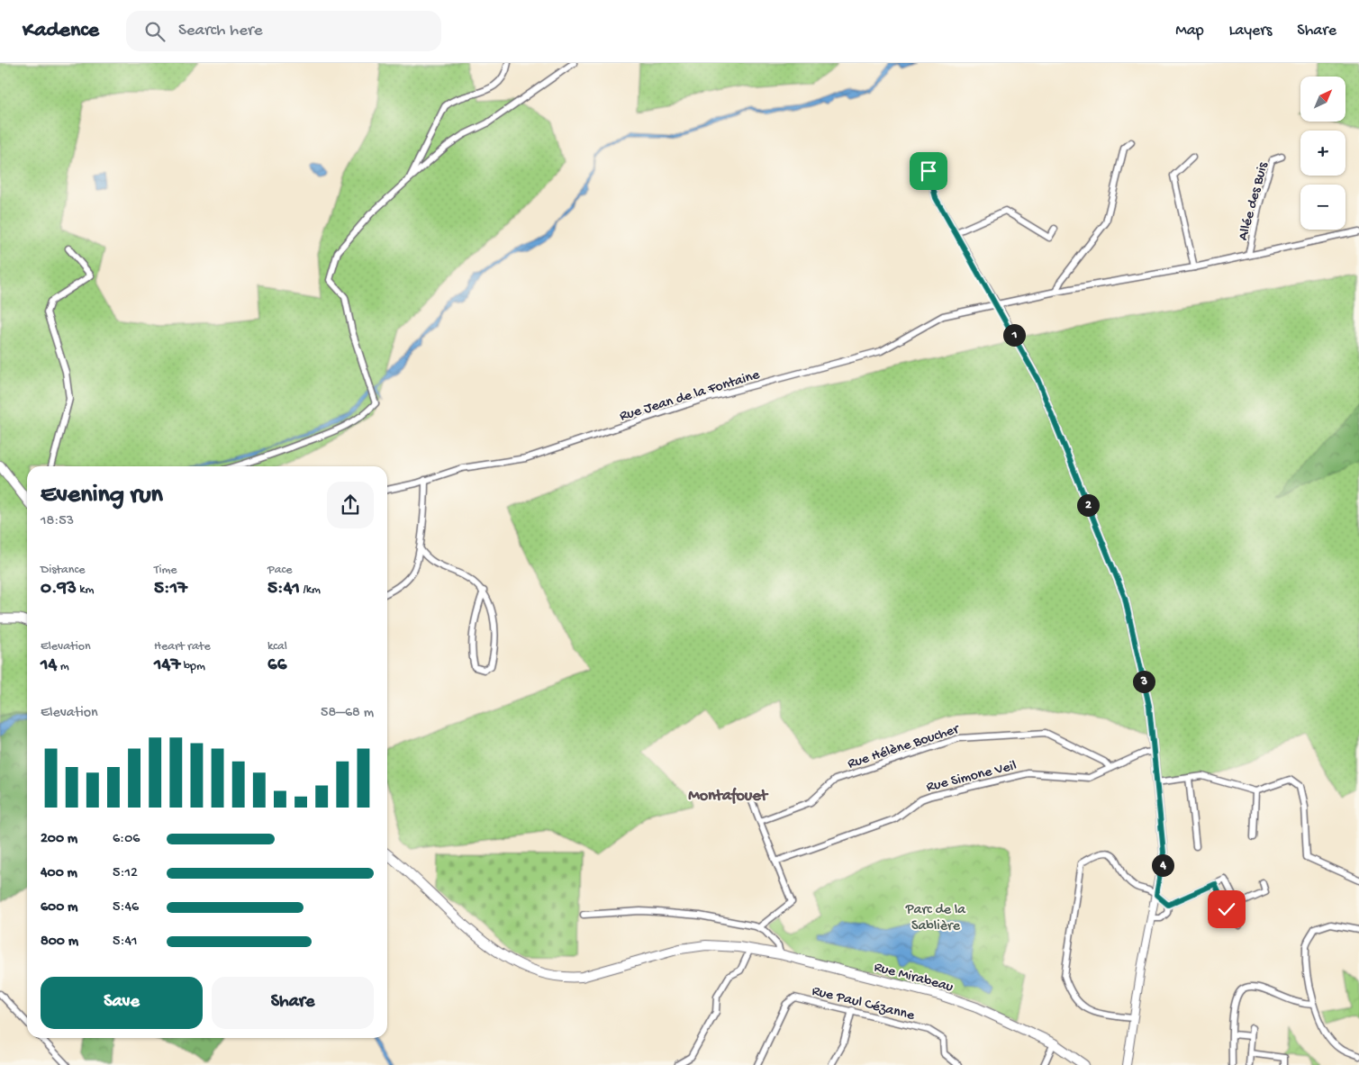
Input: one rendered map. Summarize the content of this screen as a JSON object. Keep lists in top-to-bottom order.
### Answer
{
  "streets": {
    "main road": ["Rue Mirabeau"],
    "street": [
      "Allée des Buis",
      "Rue Jean de la Fontaine",
      "Rue Hélène Boucher",
      "Rue Simone Veil",
      "Rue Paul Cézanne"
    ]
  },
  "crossings": [
    ["Allée des Buis", "Rue Jean de la Fontaine"],
    ["Rue Hélène Boucher", "Rue Simone Veil"]
  ],
  "districts": ["Montafouet"],
  "parks": ["Parc de la Sablière"],
  "north": "top right",
  "page": {
    "header": "Kadence",
    "search": "Search here",
    "nav": ["Map", "Layers", "Share"],
    "map_buttons": ["+", "−"],
    "pins": [
      "1",
      "2",
      "3",
      "4"
    ],
    "heading": ["Evening run", "18:53"],
    "stats": [
      ["Distance", "0.93 km"],
      ["Time", "5:17"],
      ["Pace", "5:41 /km"],
      ["Elevation", "14 m"],
      ["Heart rate", "147 bpm"],
      ["kcal", "66"]
    ],
    "chart": ["Elevation", "58–68 m"],
    "list": [
      {
        "name": "200 m",
        "note": "6:06"
      },
      {
        "name": "400 m",
        "note": "5:12"
      },
      {
        "name": "600 m",
        "note": "5:46"
      },
      {
        "name": "800 m",
        "note": "5:41"
      }
    ],
    "buttons": ["Save", "Share"]
  }
}
